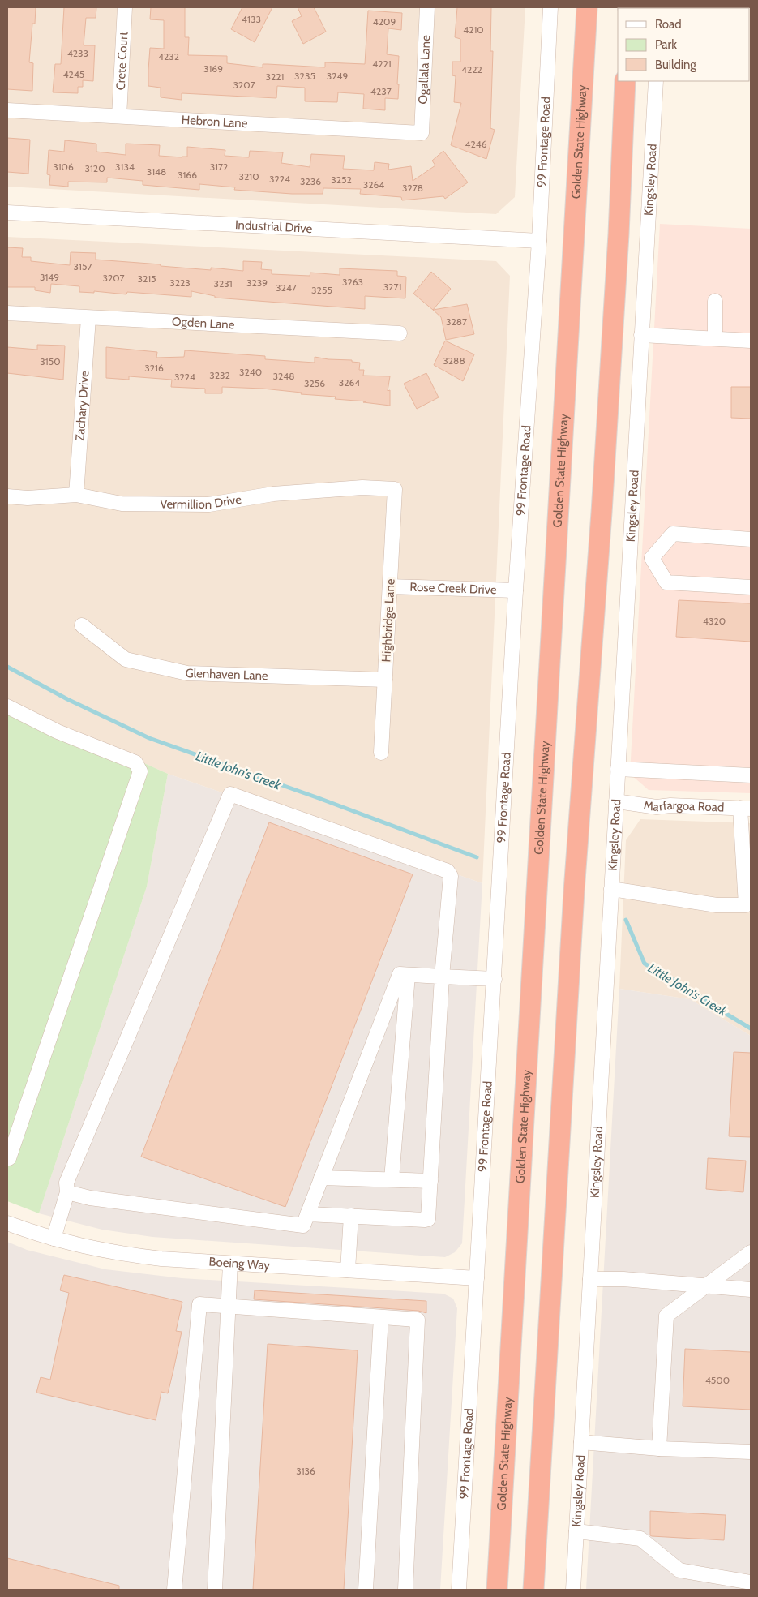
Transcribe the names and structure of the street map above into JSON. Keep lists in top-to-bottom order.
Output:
{
  "streets": {
    "highway": ["Golden State Highway"],
    "street": [
      "Crete Court",
      "Ogallala Lane",
      "Hebron Lane",
      "99 Frontage Road",
      "Kingsley Road",
      "Industrial Drive",
      "Ogden Lane",
      "Zachary Drive",
      "Vermillion Drive",
      "Rose Creek Drive",
      "Highbridge Lane",
      "Glenhaven Lane",
      "Marfargoa Road",
      "Boeing Way"
    ]
  },
  "crossings": [
    ["Crete Court", "Hebron Lane"],
    ["Ogallala Lane", "Hebron Lane"],
    ["99 Frontage Road", "Industrial Drive"],
    ["99 Frontage Road", "Rose Creek Drive"],
    ["99 Frontage Road", "Boeing Way"],
    ["Kingsley Road", "Marfargoa Road"],
    ["Ogden Lane", "Zachary Drive"],
    ["Zachary Drive", "Vermillion Drive"],
    ["Vermillion Drive", "Highbridge Lane"],
    ["Rose Creek Drive", "Highbridge Lane"],
    ["Highbridge Lane", "Glenhaven Lane"]
  ],
  "water": ["Little John's Creek"],
  "house_numbers": [
    "4133",
    "4209",
    "4210",
    "4233",
    "4232",
    "4221",
    "3169",
    "4222",
    "4245",
    "3235",
    "3249",
    "3221",
    "3207",
    "4237",
    "4246",
    "3106",
    "3134",
    "3172",
    "3120",
    "3148",
    "3166",
    "3210",
    "3224",
    "3252",
    "3236",
    "3264",
    "3278",
    "3157",
    "3149",
    "3207",
    "3215",
    "3263",
    "3223",
    "3239",
    "3231",
    "3271",
    "3247",
    "3255",
    "3287",
    "3288",
    "3150",
    "3216",
    "3240",
    "3232",
    "3248",
    "3224",
    "3264",
    "3256",
    "4320",
    "4500",
    "3136"
  ],
  "legend": ["Road", "Park", "Building"]
}
